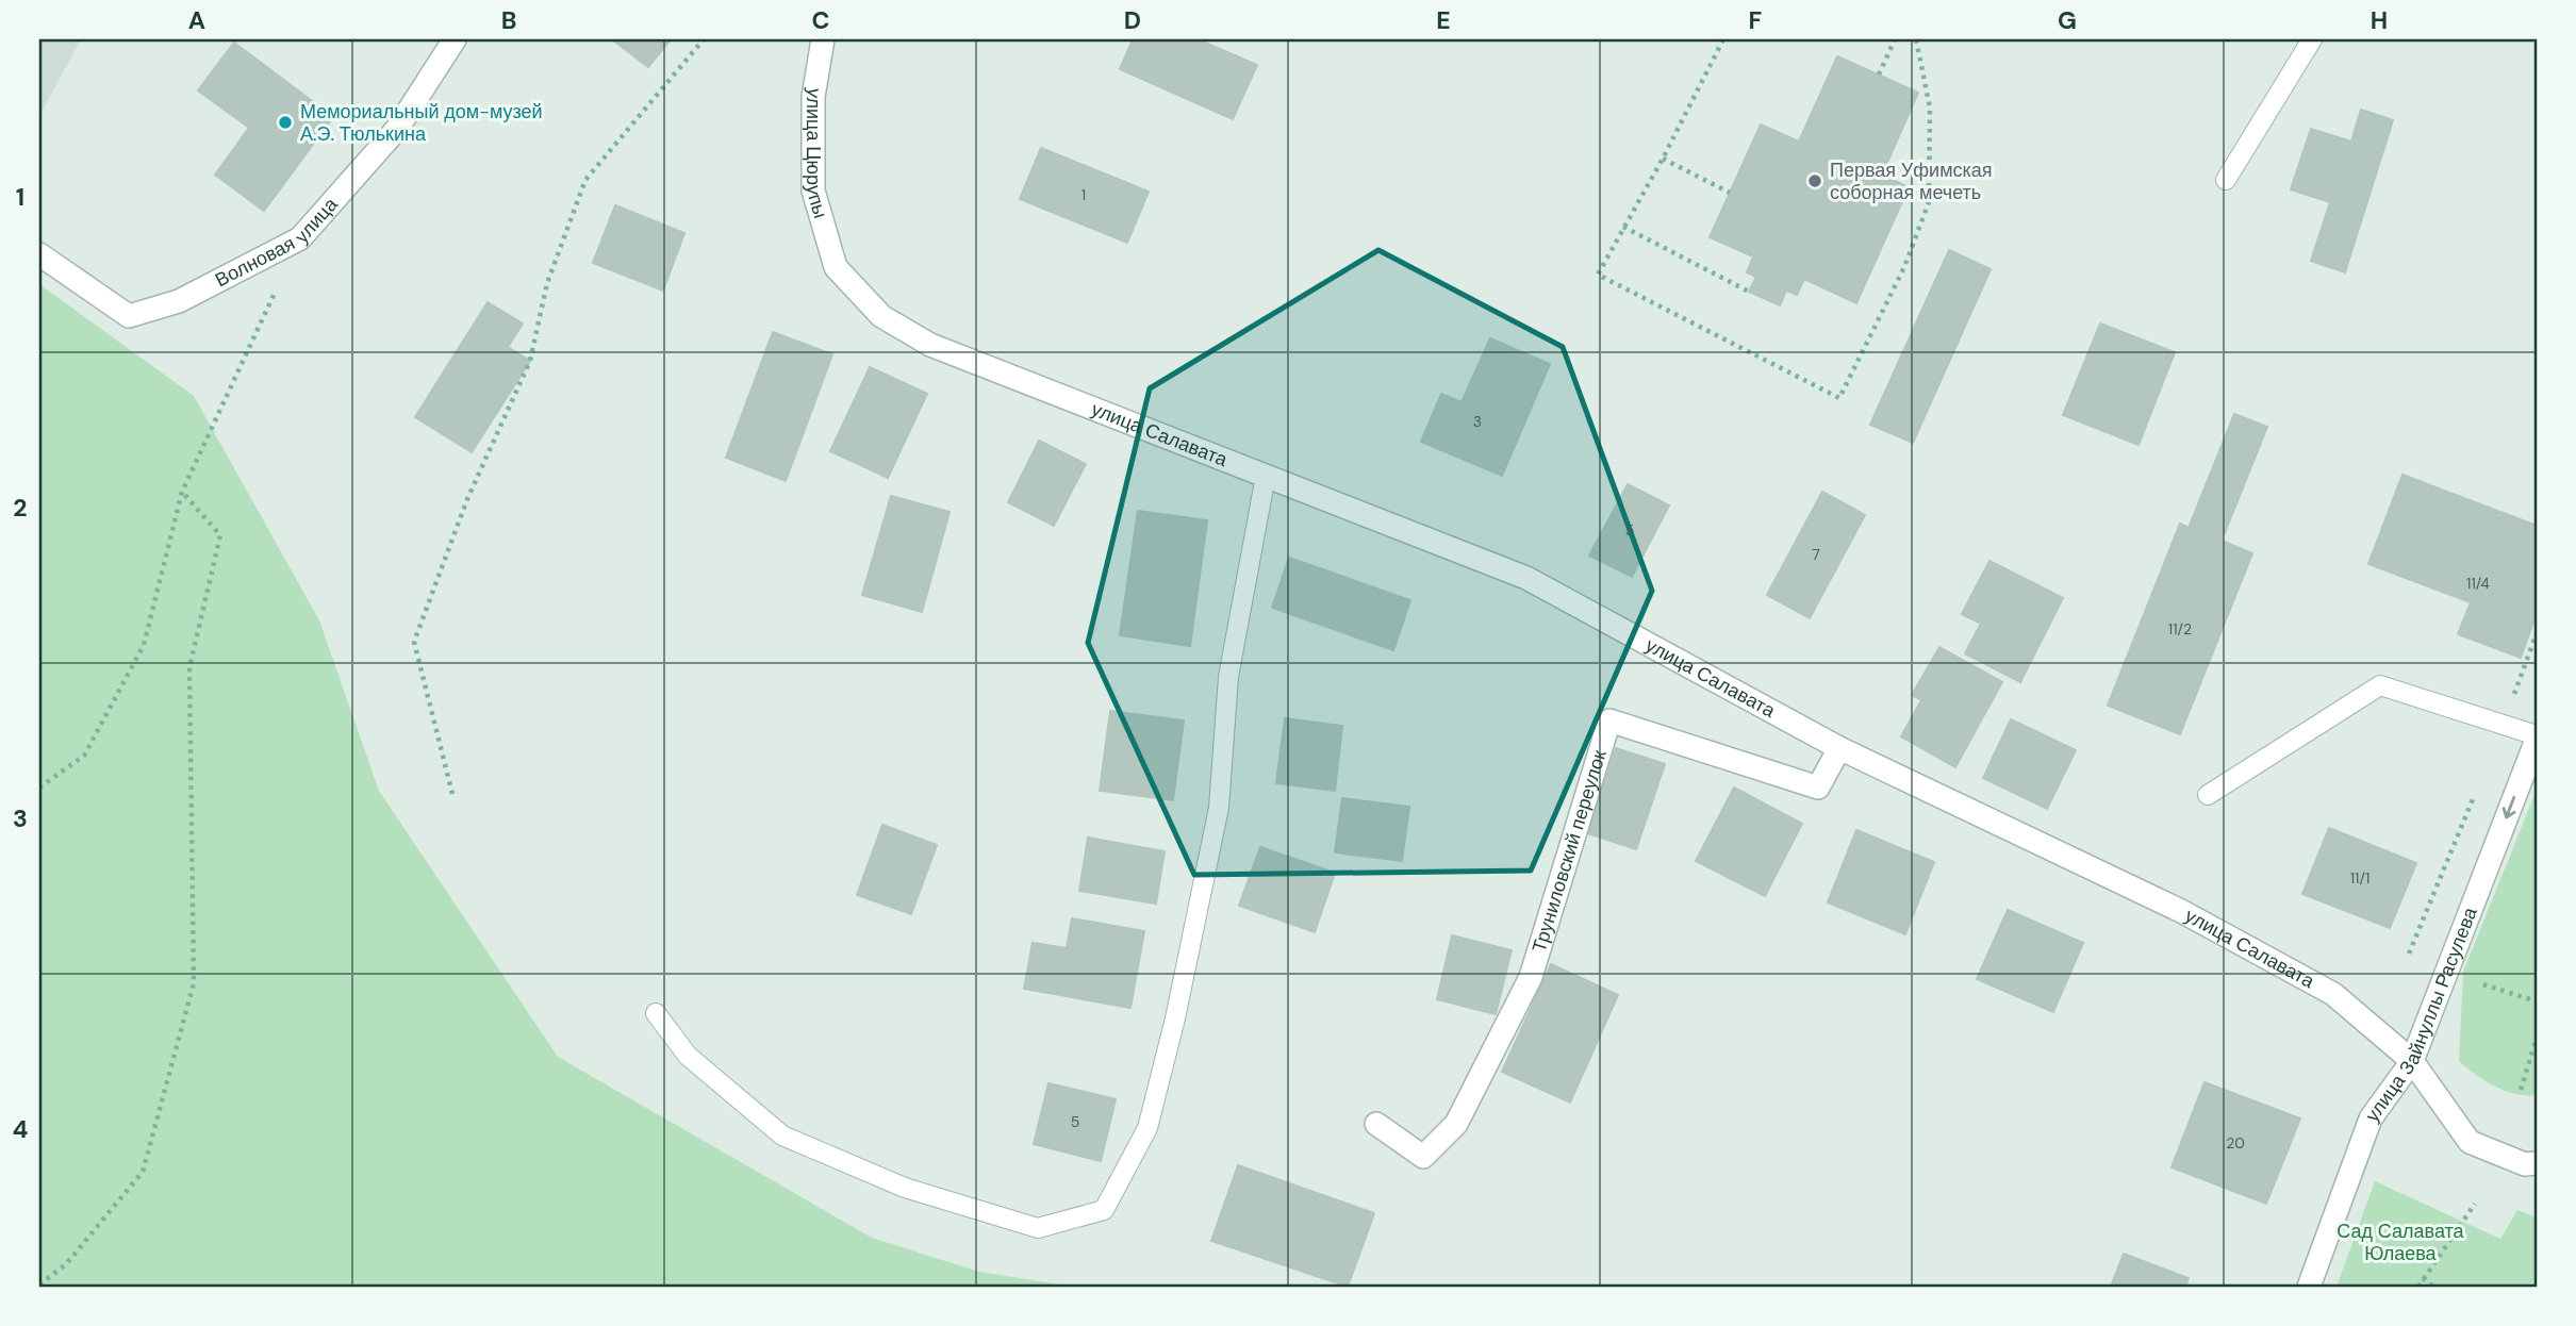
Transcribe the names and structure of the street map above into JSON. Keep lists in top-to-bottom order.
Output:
{
  "streets": {
    "street": [
      "улица Цюрупы",
      "Волновая улица",
      "улица Салавата",
      "Труниловский переулок",
      "улица Зайнуллы Расулева"
    ]
  },
  "crossings": [
    ["улица Цюрупы", "улица Салавата"],
    ["улица Салавата", "Труниловский переулок"],
    ["улица Салавата", "улица Зайнуллы Расулева"]
  ],
  "one_way": ["улица Зайнуллы Расулева"],
  "parks": ["Сад Салавата Юлаева"],
  "places": ["Мемориальный дом-музей А.Э. Тюлькина", "Первая Уфимская соборная мечеть"],
  "house_numbers": [
    "1",
    "3",
    "5",
    "7",
    "11/4",
    "11/2",
    "11/1",
    "5",
    "20"
  ],
  "grid": {
    "columns": [
      "A",
      "B",
      "C",
      "D",
      "E",
      "F",
      "G",
      "H"
    ],
    "rows": [
      "1",
      "2",
      "3",
      "4"
    ]
  }
}
